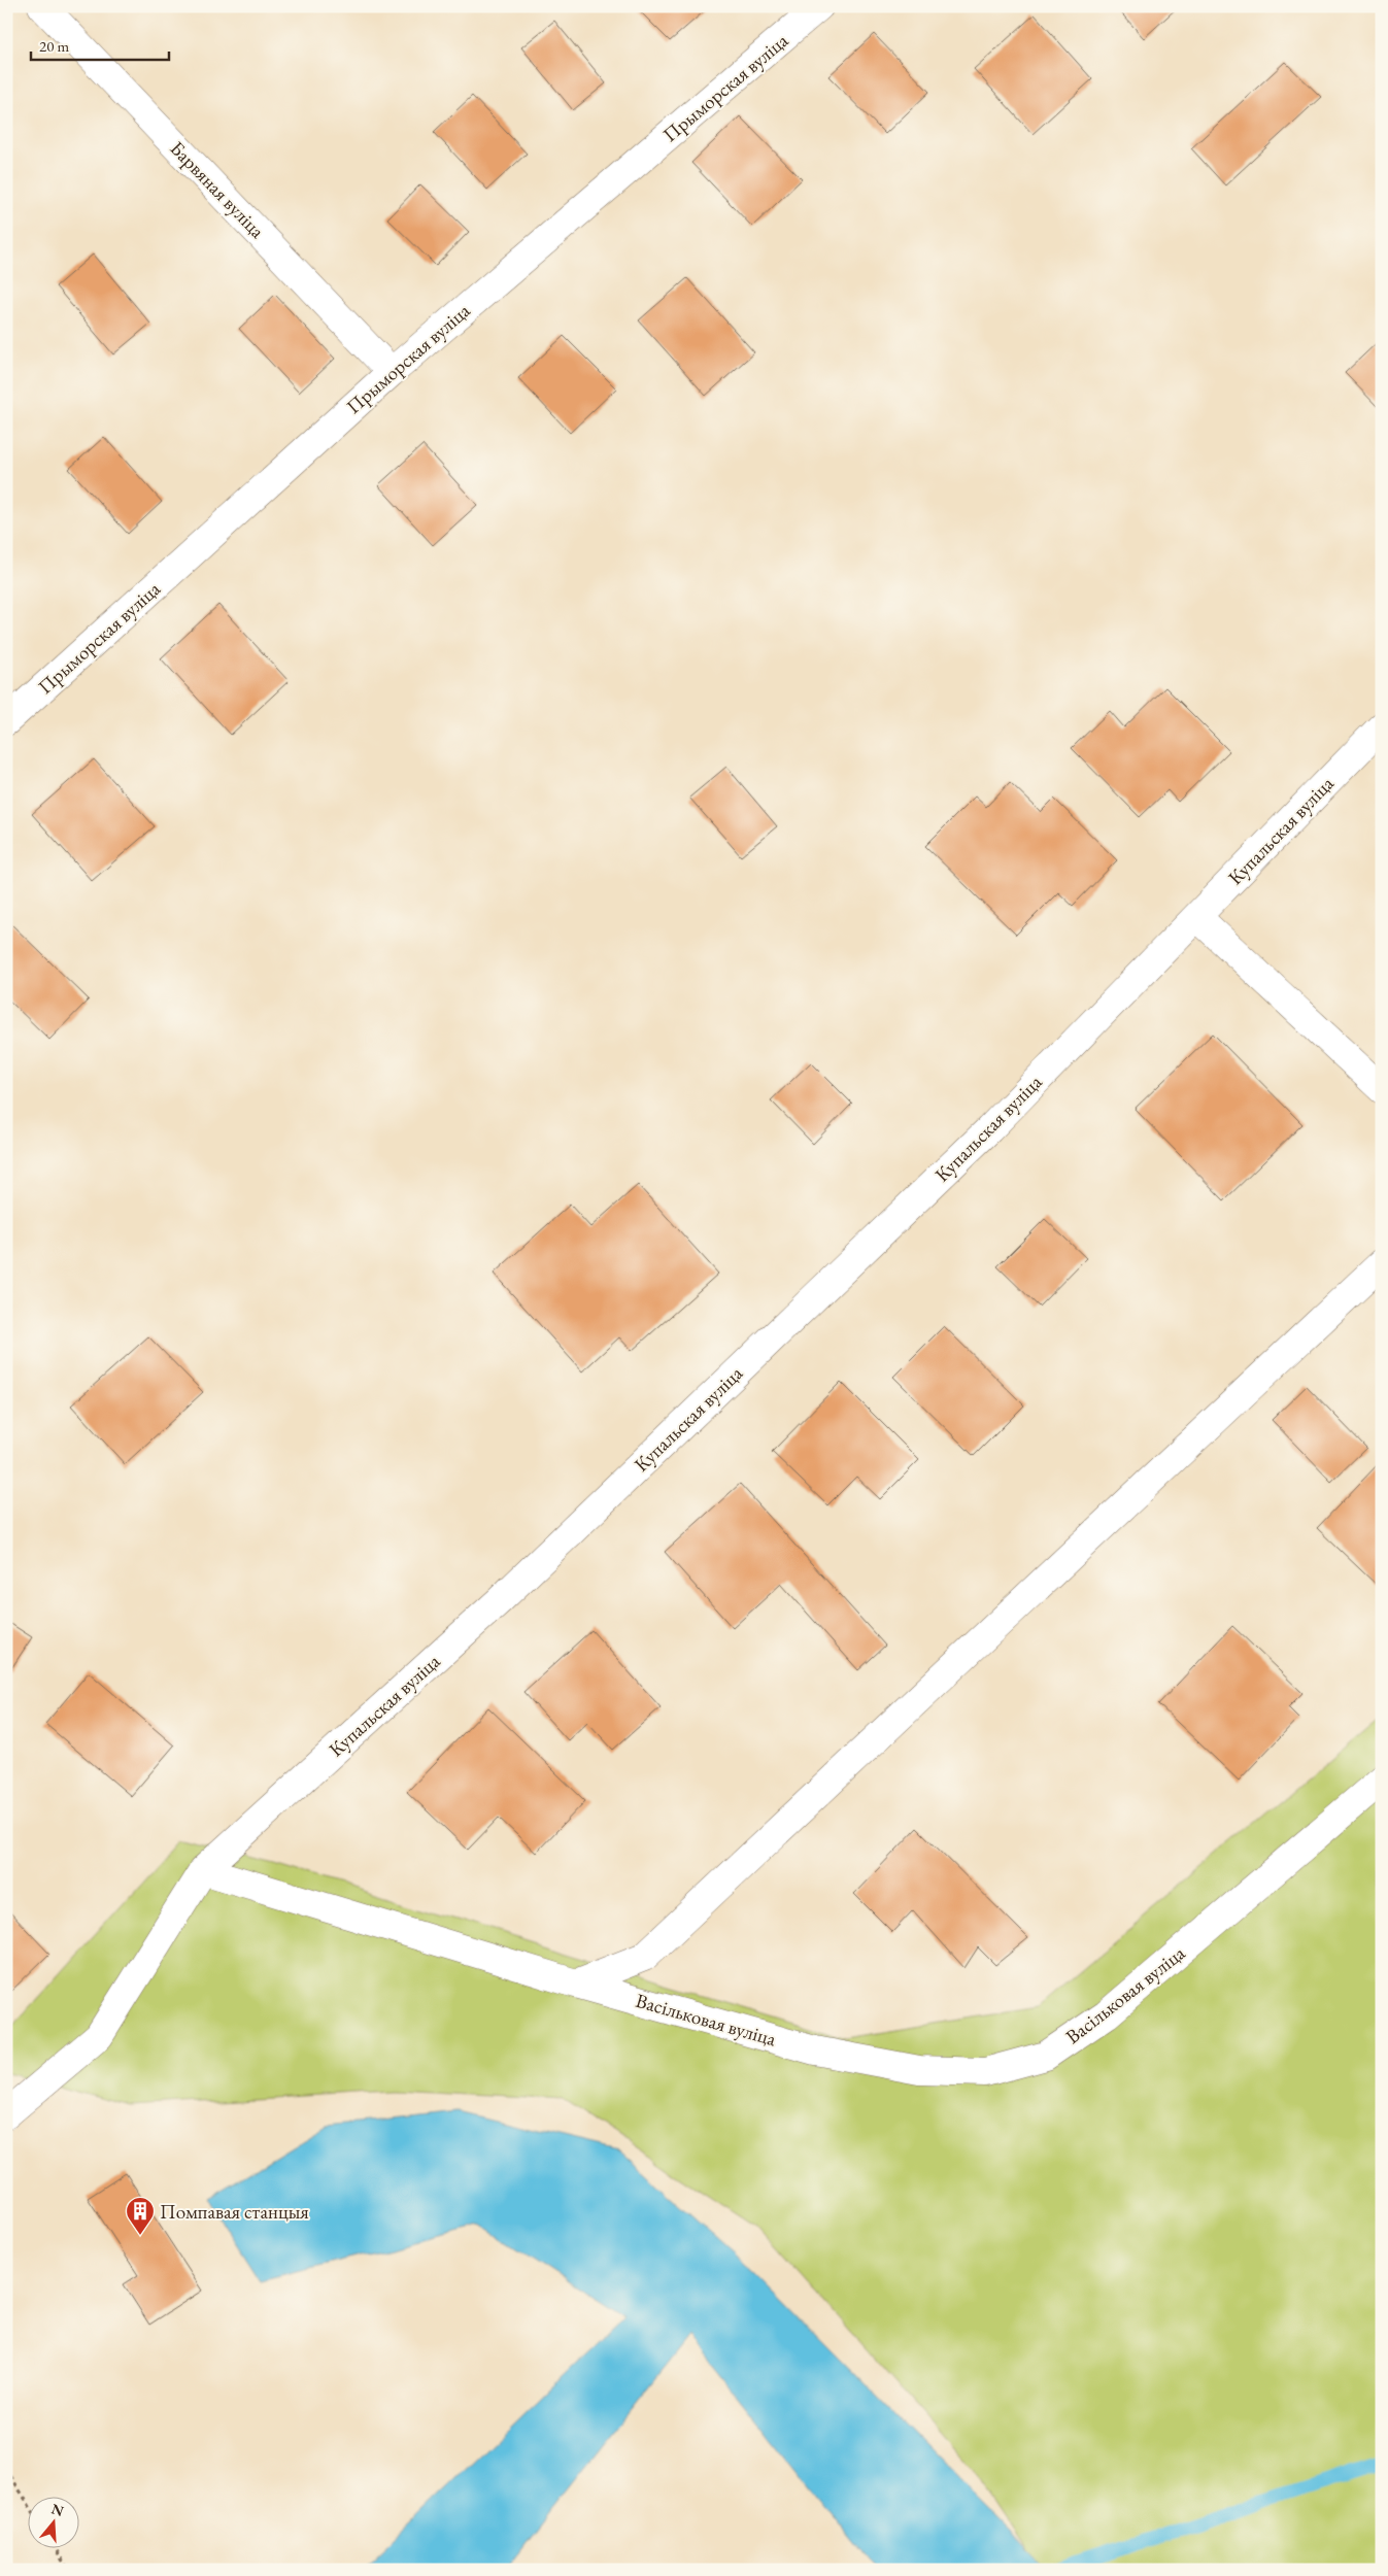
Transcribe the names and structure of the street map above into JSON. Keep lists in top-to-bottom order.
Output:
{
  "streets": {
    "street": [
      "Прыморская вуліца",
      "Барвяная вуліца",
      "Купальская вуліца",
      "Васільковая вуліца"
    ]
  },
  "crossings": [
    ["Прыморская вуліца", "Барвяная вуліца"],
    ["Купальская вуліца", "Васільковая вуліца"]
  ],
  "places": {
    "building": ["Помпавая станцыя"]
  },
  "scale_bar": "20 m",
  "north": "top"
}
